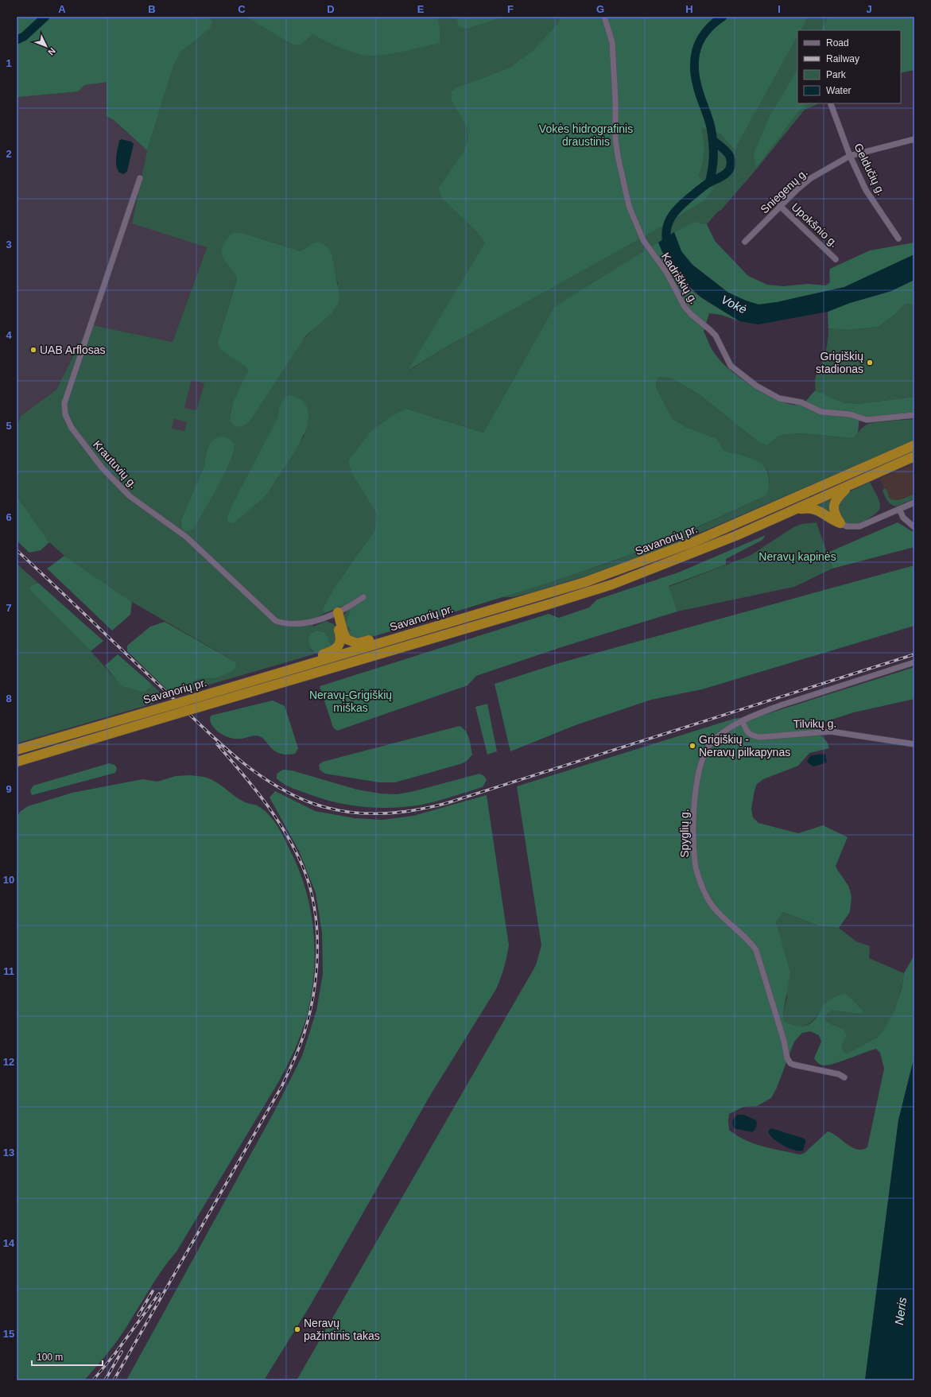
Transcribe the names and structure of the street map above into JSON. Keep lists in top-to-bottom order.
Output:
{
  "streets": {
    "highway": ["Savanorių pr."],
    "street": [
      "Geldučių g.",
      "Sniegenų g.",
      "Upokšnio g.",
      "Kadriškių g.",
      "Krautuvių g.",
      "Tilvikų g.",
      "Spyglių g."
    ]
  },
  "crossings": [
    ["Geldučių g.", "Sniegenų g."],
    ["Sniegenų g.", "Upokšnio g."],
    ["Tilvikų g.", "Spyglių g."]
  ],
  "water": ["Vokė", "Neris"],
  "parks": ["Vokės hidrografinis draustinis", "Neravų kapinės", "Neravų-Grigiškių miškas"],
  "places": [
    "UAB Arflosas",
    "Grigiškių stadionas",
    "Grigiškių - Neravų pilkapynas",
    "Neravų pažintinis takas"
  ],
  "legend": [
    "Road",
    "Railway",
    "Park",
    "Water"
  ],
  "scale_bar": "100 m",
  "north": "bottom right",
  "grid": {
    "columns": [
      "A",
      "B",
      "C",
      "D",
      "E",
      "F",
      "G",
      "H",
      "I",
      "J"
    ],
    "rows": [
      "1",
      "2",
      "3",
      "4",
      "5",
      "6",
      "7",
      "8",
      "9",
      "10",
      "11",
      "12",
      "13",
      "14",
      "15"
    ]
  }
}
